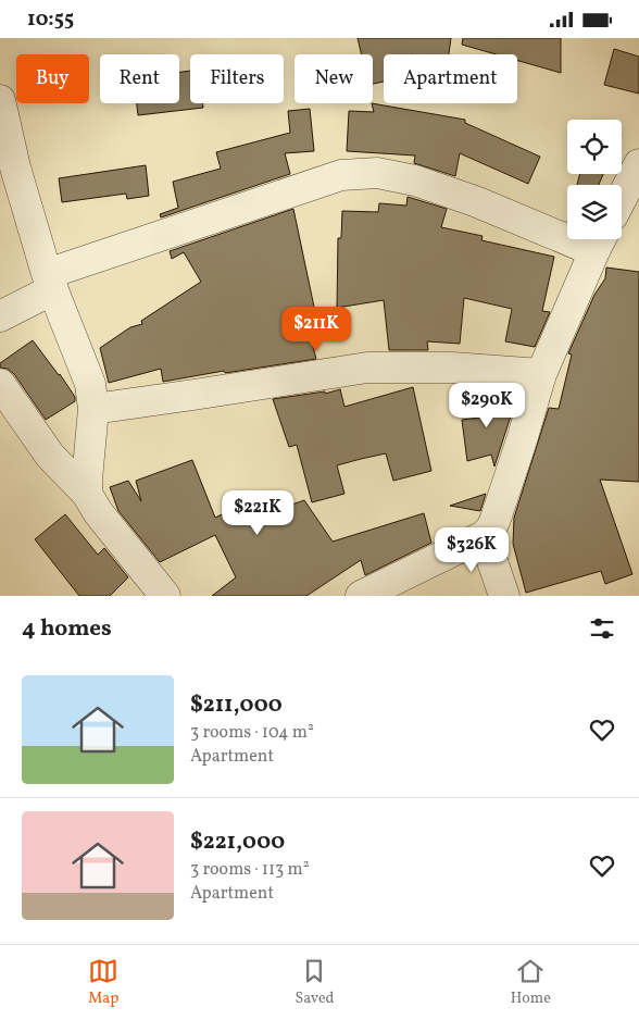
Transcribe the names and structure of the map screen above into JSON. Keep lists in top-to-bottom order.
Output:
{
  "page": {
    "status": "10:55",
    "chip": [
      "Buy",
      "Rent",
      "Filters",
      "New",
      "Apartment"
    ],
    "price": [
      "$211K",
      "$290K",
      "$221K",
      "$326K"
    ],
    "heading": "4 homes",
    "list": [
      {
        "name": "$211,000",
        "note": "3 rooms · 104 m² · Apartment"
      },
      {
        "name": "$221,000",
        "note": "3 rooms · 113 m² · Apartment"
      }
    ],
    "tabs": ["Map", "Saved", "Home"]
  }
}
